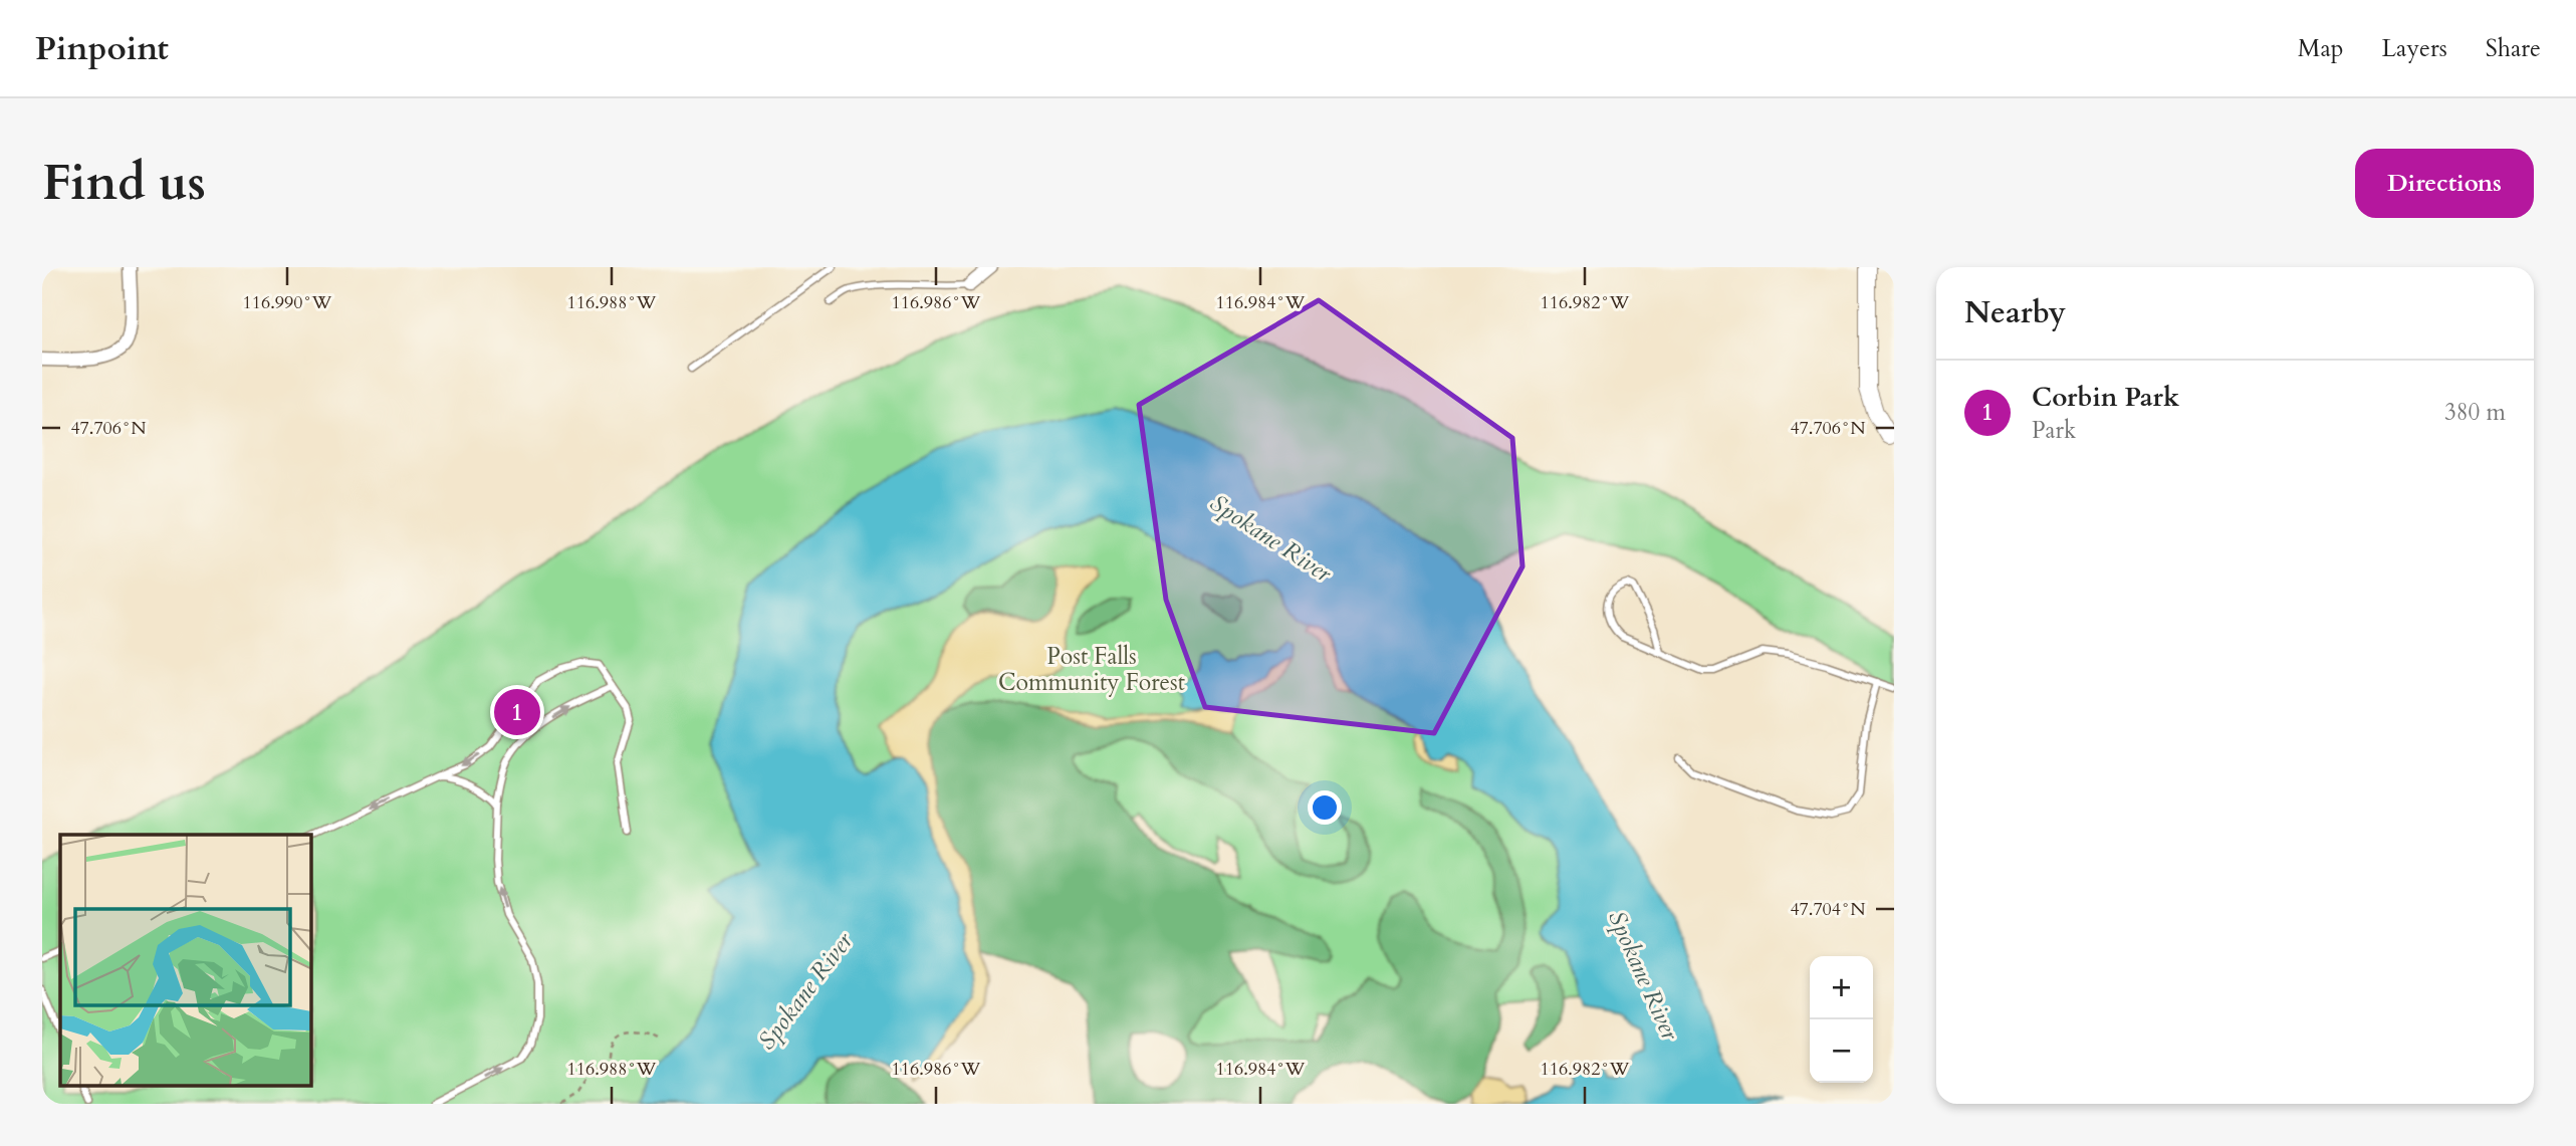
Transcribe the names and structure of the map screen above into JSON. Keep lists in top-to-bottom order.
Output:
{
  "water": ["Spokane River"],
  "parks": ["Post Falls Community Forest"],
  "page": {
    "header": "Pinpoint",
    "nav": ["Map", "Layers", "Share"],
    "buttons": "Directions",
    "title": "Find us",
    "heading": "Nearby",
    "list": [
      {
        "mark": "1",
        "name": "Corbin Park",
        "note": "Park",
        "value": "380 m"
      }
    ],
    "pins": "1",
    "map_buttons": ["+", "−"]
  },
  "coordinates": [
    "116.990°W",
    "116.988°W",
    "116.986°W",
    "116.984°W",
    "116.982°W",
    "47.706°N",
    "47.704°N"
  ]
}
